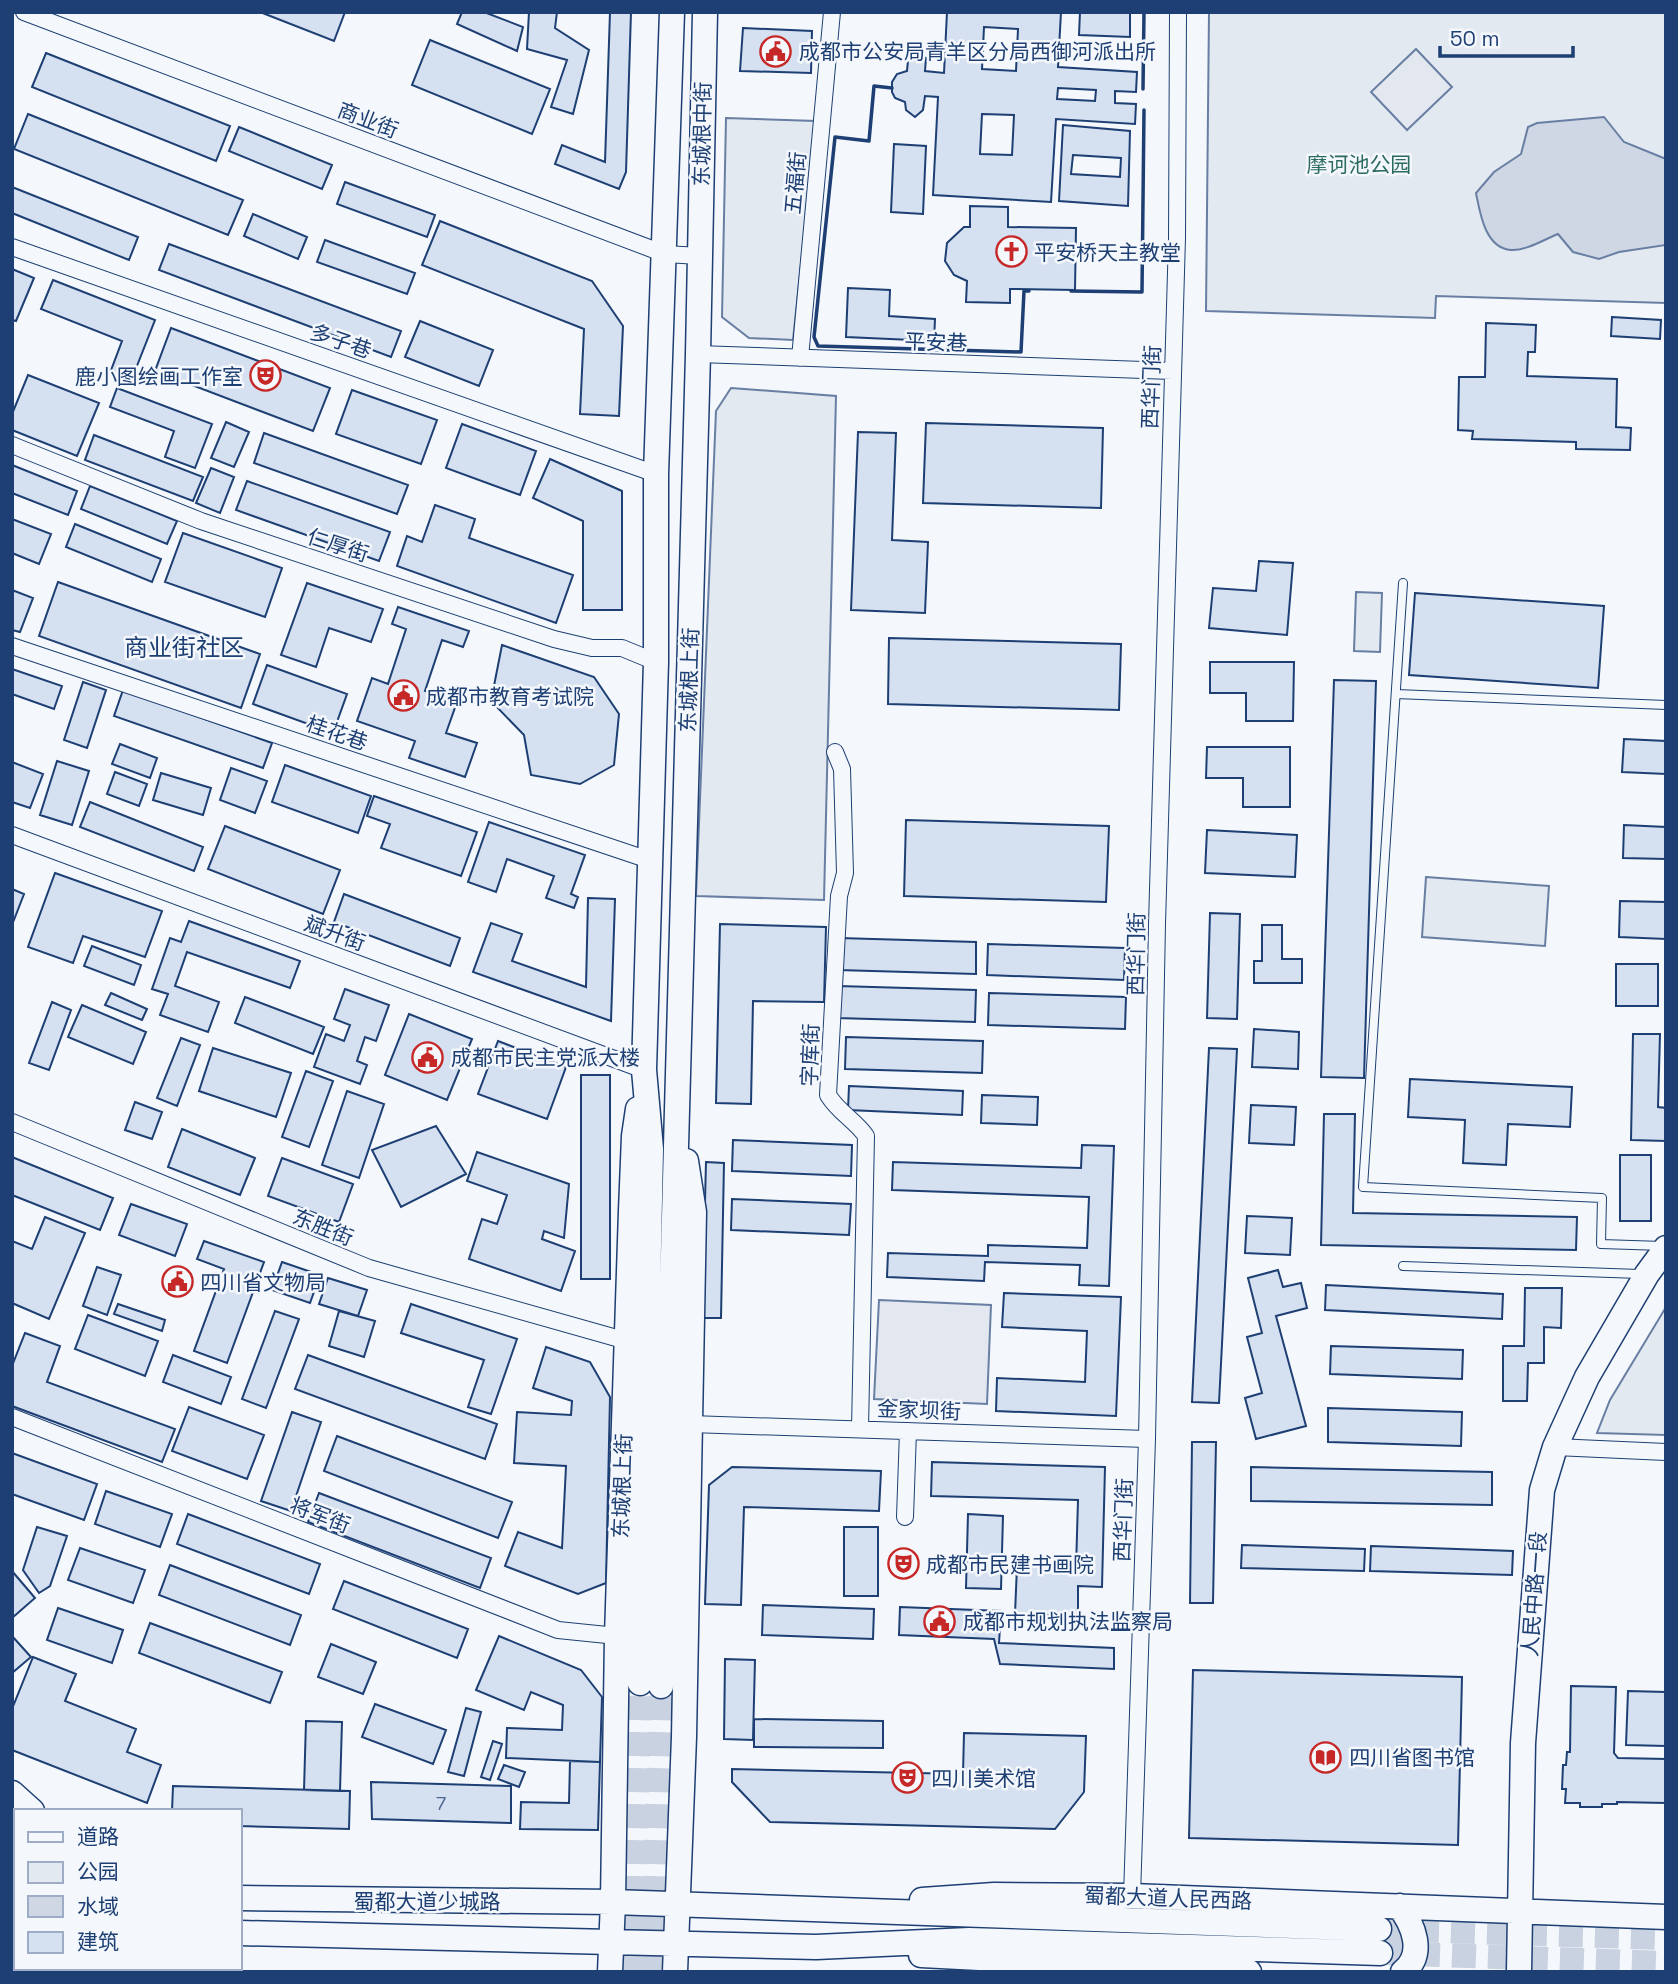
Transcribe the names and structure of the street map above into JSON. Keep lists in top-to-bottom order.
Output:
{
  "streets": {
    "main road": [
      "东城根中街",
      "东城根上街",
      "人民中路一段",
      "蜀都大道人民西路",
      "蜀都大道少城路"
    ],
    "street": [
      "商业街",
      "五福街",
      "多子巷",
      "平安巷",
      "西华门街",
      "仁厚街",
      "桂花巷",
      "斌升街",
      "字库街",
      "东胜街",
      "金家坝街",
      "将军街"
    ]
  },
  "crossings": [
    ["商业街", "东城根中街"],
    ["商业街", "东城根上街"],
    ["东城根中街", "东城根上街"],
    ["五福街", "平安巷"],
    ["多子巷", "东城根上街"],
    ["平安巷", "西华门街"],
    ["平安巷", "东城根上街"],
    ["西华门街", "金家坝街"],
    ["西华门街", "蜀都大道人民西路"],
    ["仁厚街", "东城根上街"],
    ["东城根上街", "桂花巷"],
    ["东城根上街", "斌升街"],
    ["东城根上街", "东胜街"],
    ["东城根上街", "金家坝街"],
    ["东城根上街", "将军街"],
    ["东城根上街", "蜀都大道人民西路"],
    ["东城根上街", "蜀都大道少城路"],
    ["字库街", "金家坝街"],
    ["人民中路一段", "蜀都大道人民西路"],
    ["蜀都大道人民西路", "蜀都大道少城路"]
  ],
  "districts": ["商业街社区"],
  "parks": ["摩诃池公园"],
  "places": {
    "public building": [
      "成都市公安局青羊区分局西御河派出所",
      "成都市教育考试院",
      "成都市民主党派大楼",
      "四川省文物局",
      "成都市规划执法监察局"
    ],
    "church": ["平安桥天主教堂"],
    "theatre": ["鹿小图绘画工作室", "成都市民建书画院", "四川美术馆"],
    "library": ["四川省图书馆"]
  },
  "house_numbers": ["7"],
  "legend": [
    "道路",
    "公园",
    "水域",
    "建筑"
  ],
  "scale_bar": "50 m"
}
